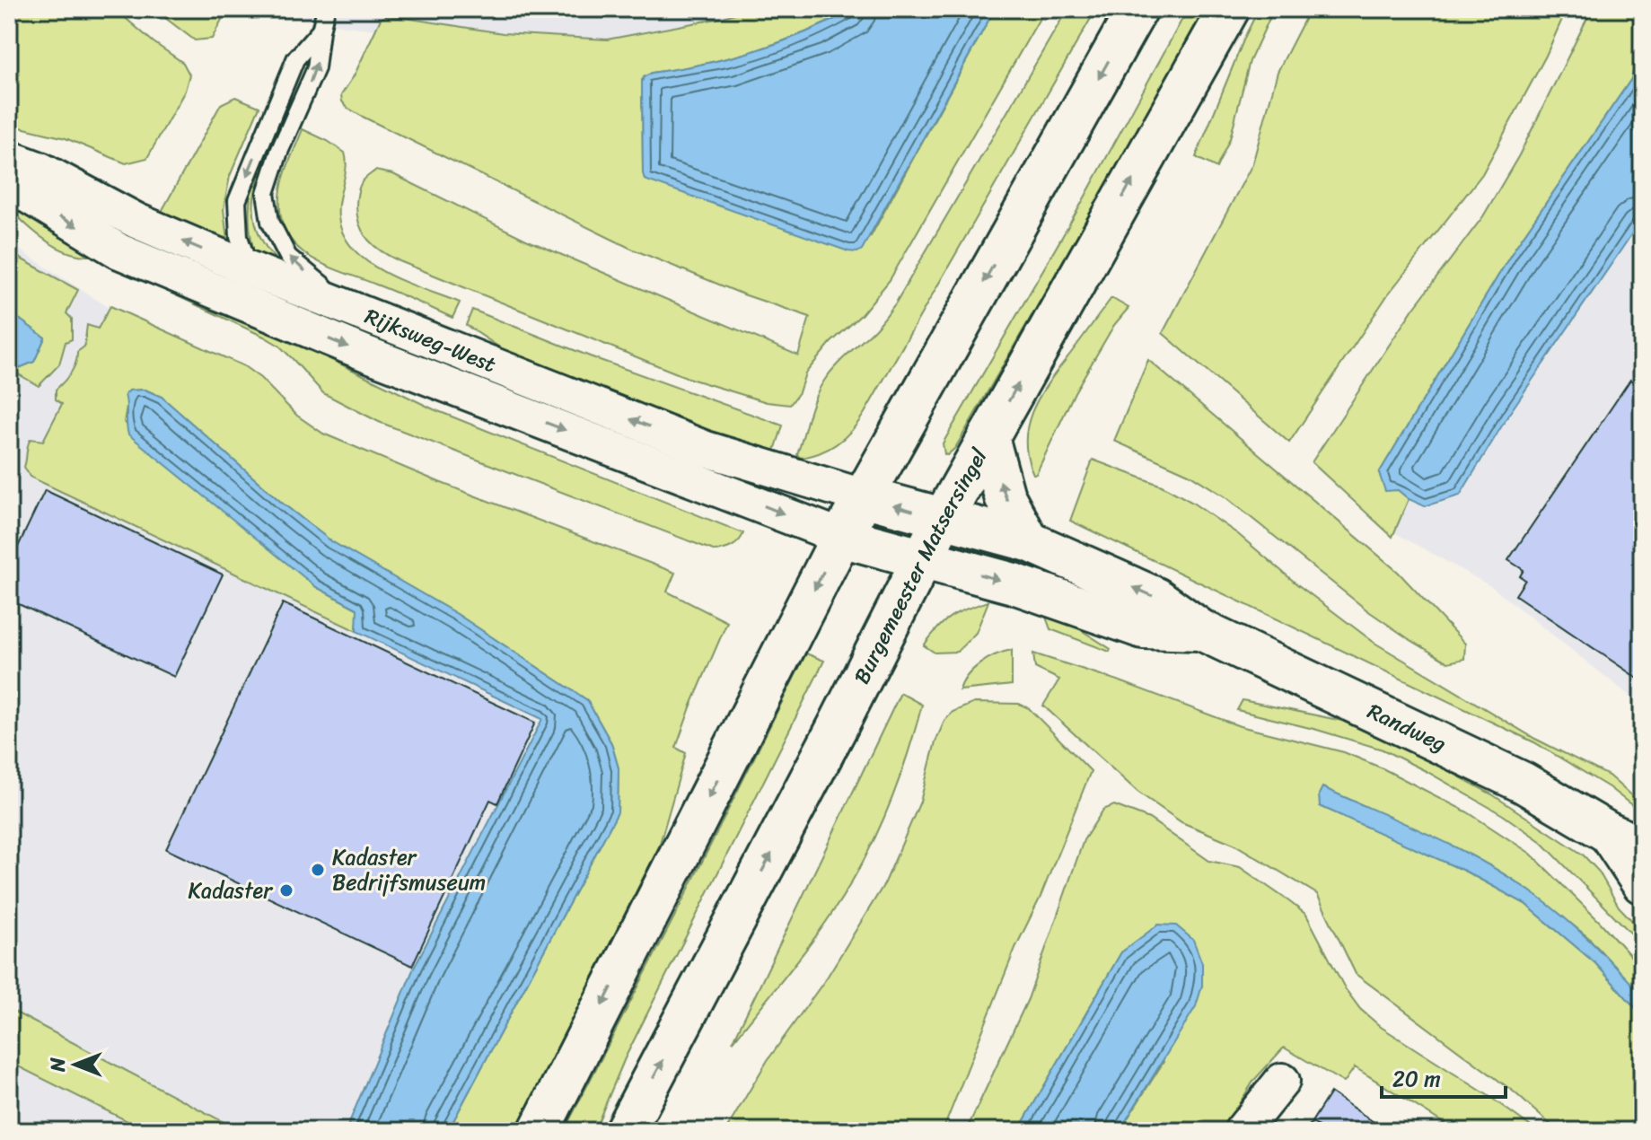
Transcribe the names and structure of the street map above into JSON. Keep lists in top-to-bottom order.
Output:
{
  "streets": {
    "main road": ["Burgemeester Matsersingel", "Randweg"],
    "street": ["Rijksweg-West"]
  },
  "crossings": [
    ["Rijksweg-West", "Randweg"],
    ["Burgemeester Matsersingel", "Randweg"]
  ],
  "places": ["Kadaster Bedrijfsmuseum", "Kadaster"],
  "scale_bar": "20 m",
  "north": "left"
}
